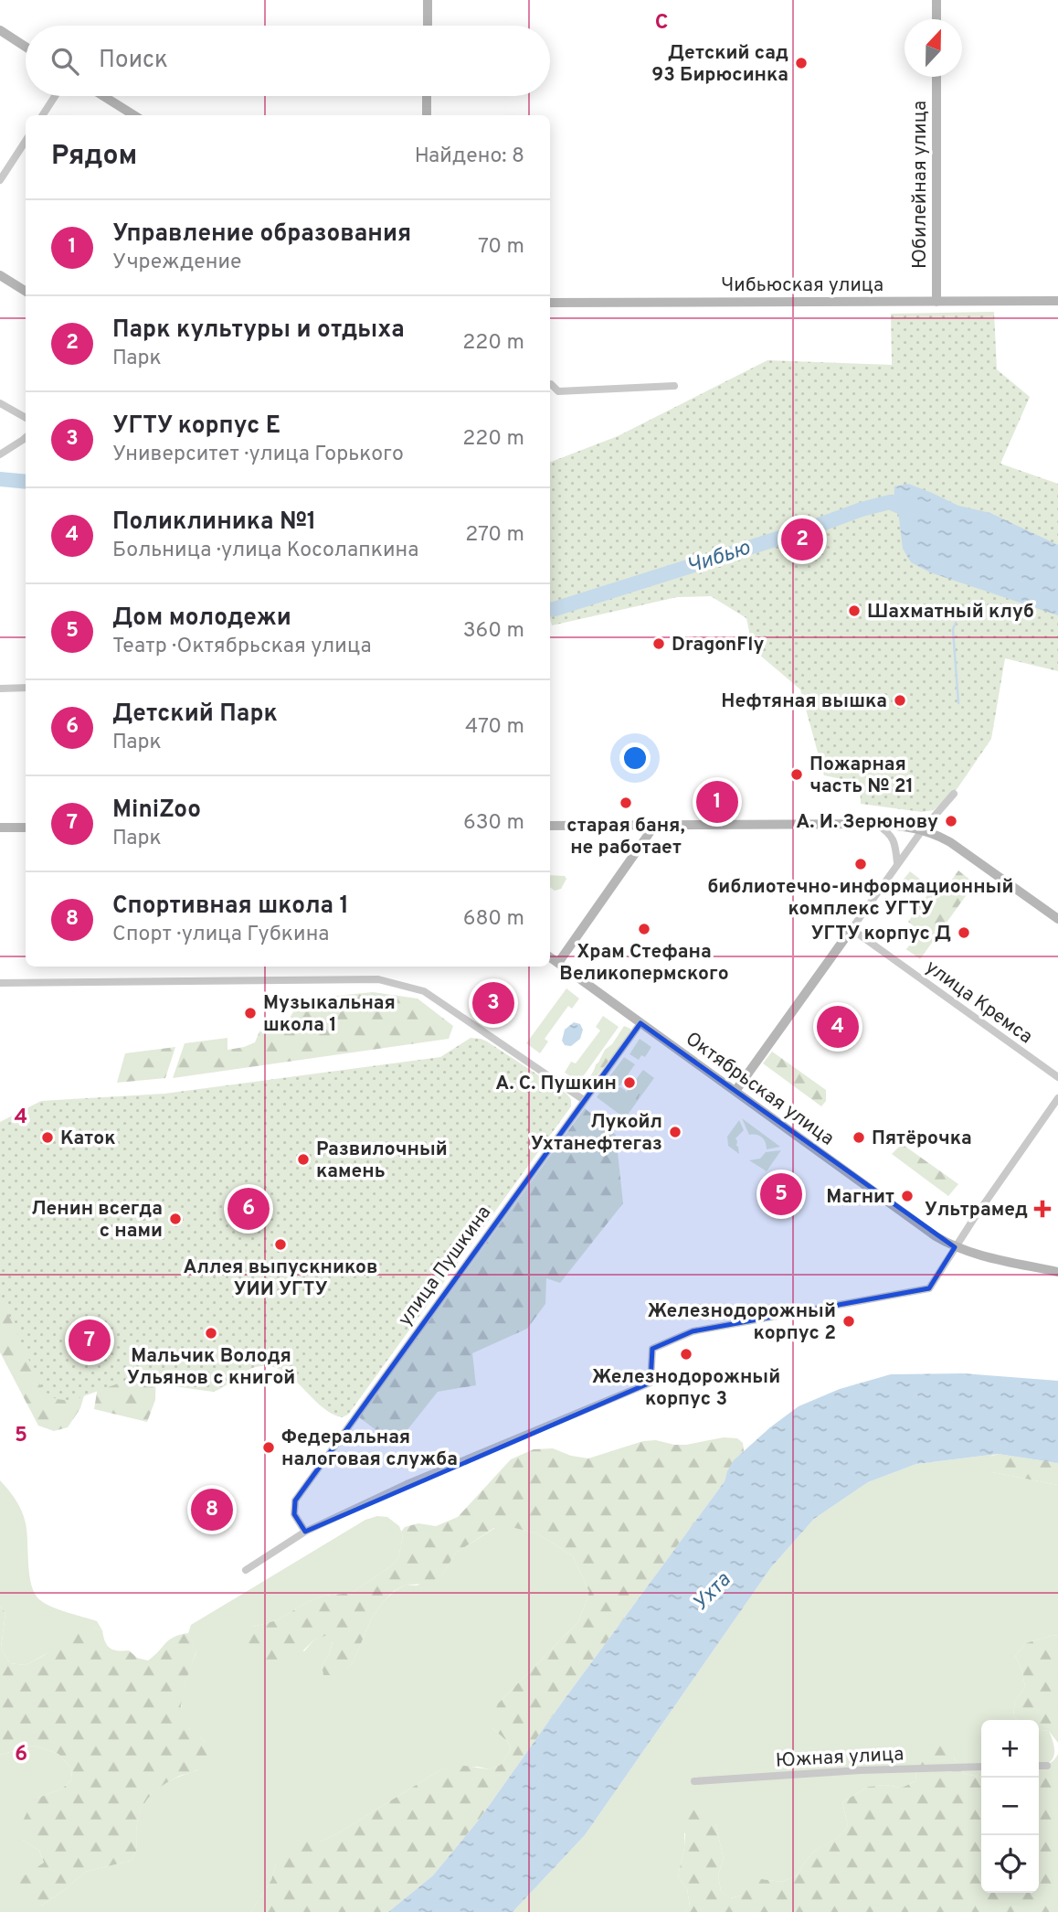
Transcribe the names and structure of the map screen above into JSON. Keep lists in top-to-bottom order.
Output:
{
  "streets": {
    "street": [
      "Юбилейная улица",
      "Чибьюская улица",
      "улица Кремса",
      "Октябрьская улица",
      "улица Пушкина",
      "Южная улица"
    ]
  },
  "crossings": [
    ["Юбилейная улица", "Чибьюская улица"],
    ["Октябрьская улица", "улица Пушкина"]
  ],
  "water": ["Чибью", "Ухта"],
  "places": {
    "other": [
      "Детский сад 93 Бирюсинка",
      "Шахматный клуб",
      "DragonFly",
      "Нефтяная вышка",
      "Пожарная часть № 21",
      "старая баня, не работает",
      "А. И. Зерюнову",
      "библиотечно-информационный комплекс УГТУ",
      "Храм Стефана Великопермского",
      "УГТУ корпус Д",
      "Музыкальная школа 1",
      "А. С. Пушкин",
      "Лукойл Ухтанефтегаз",
      "Каток",
      "Пятёрочка",
      "Развилочный камень",
      "Магнит",
      "Ленин всегда с нами",
      "Аллея выпускников УИИ УГТУ",
      "Железнодорожный корпус 2",
      "Мальчик Володя Ульянов с книгой",
      "Железнодорожный корпус 3",
      "Федеральная налоговая служба"
    ],
    "health": ["Ультрамед"]
  },
  "north": "top",
  "page": {
    "search": "Поиск",
    "heading": ["Рядом", "Найдено: 8"],
    "list": [
      {
        "mark": "1",
        "name": "Управление образования",
        "note": "Учреждение",
        "value": "70 m"
      },
      {
        "mark": "2",
        "name": "Парк культуры и отдыха",
        "note": "Парк",
        "value": "220 m"
      },
      {
        "mark": "3",
        "name": "УГТУ корпус Е",
        "note": "Университет · улица Горького",
        "value": "220 m"
      },
      {
        "mark": "4",
        "name": "Поликлиника №1",
        "note": "Больница · улица Косолапкина",
        "value": "270 m"
      },
      {
        "mark": "5",
        "name": "Дом молодежи",
        "note": "Театр · Октябрьская улица",
        "value": "360 m"
      },
      {
        "mark": "6",
        "name": "Детский Парк",
        "note": "Парк",
        "value": "470 m"
      },
      {
        "mark": "7",
        "name": "MiniZoo",
        "note": "Парк",
        "value": "630 m"
      },
      {
        "mark": "8",
        "name": "Спортивная школа 1",
        "note": "Спорт · улица Губкина",
        "value": "680 m"
      }
    ],
    "pins": [
      "2",
      "1",
      "3",
      "4",
      "5",
      "6",
      "7",
      "8"
    ],
    "map_buttons": ["+", "−"]
  },
  "grid": {
    "columns": ["C"],
    "rows": ["4", "5", "6"]
  }
}
